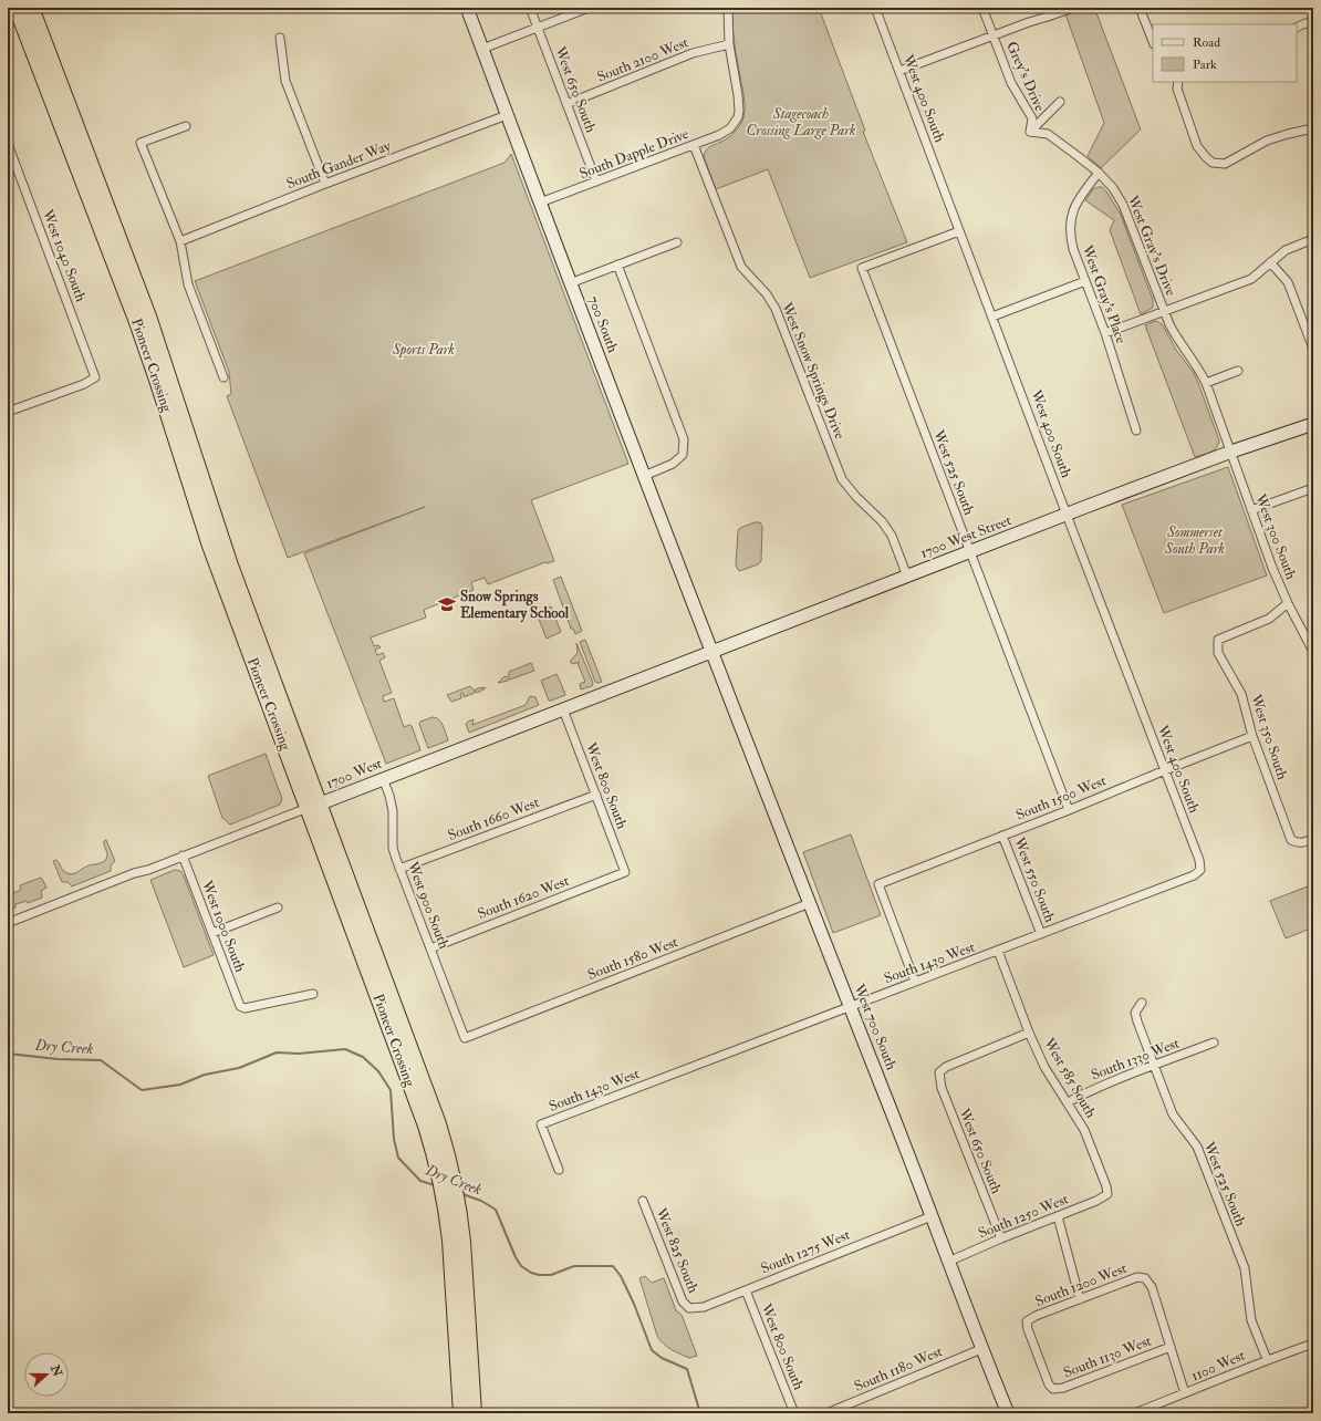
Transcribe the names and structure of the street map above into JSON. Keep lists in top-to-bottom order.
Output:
{
  "streets": {
    "highway": ["Pioneer Crossing"],
    "street": [
      "South 2100 West",
      "Grey's Drive",
      "West 650 South",
      "West 400 South",
      "South Dapple Drive",
      "South Gander Way",
      "West Gray's Drive",
      "West 1040 South",
      "West Gray's Place",
      "700 South",
      "West Snow Springs Drive",
      "West 525 South",
      "1700 West Street",
      "West 300 South",
      "West 350 South",
      "1700 West",
      "West 800 South",
      "South 1500 West",
      "South 1660 West",
      "West 550 South",
      "South 1620 West",
      "West 900 South",
      "West 1000 South",
      "South 1580 West",
      "South 1430 West",
      "West 700 South",
      "South 1330 West",
      "West 585 South",
      "South 1250 West",
      "West 825 South",
      "South 1275 West",
      "South 1200 West",
      "South 1130 West",
      "1100 West",
      "South 1180 West"
    ]
  },
  "crossings": [
    ["South 2100 West", "West 650 South"],
    ["South 2100 West", "South Dapple Drive"],
    ["Grey's Drive", "West Gray's Drive"],
    ["West 650 South", "South Dapple Drive"],
    ["West 650 South", "West 585 South"],
    ["West 650 South", "South 1250 West"],
    ["West 400 South", "West 525 South"],
    ["West 400 South", "1700 West Street"],
    ["West 400 South", "South 1500 West"],
    ["West 400 South", "South 1430 West"],
    ["South Dapple Drive", "700 South"],
    ["South Dapple Drive", "West Snow Springs Drive"],
    ["South Gander Way", "700 South"],
    ["West Gray's Drive", "West Gray's Place"],
    ["West Gray's Drive", "West 300 South"],
    ["700 South", "1700 West Street"],
    ["700 South", "1700 West"],
    ["700 South", "West 700 South"],
    ["Pioneer Crossing", "1700 West"],
    ["West Snow Springs Drive", "1700 West Street"],
    ["West 525 South", "1700 West Street"],
    ["West 525 South", "South 1500 West"],
    ["West 525 South", "South 1330 West"],
    ["West 525 South", "1100 West"],
    ["1700 West Street", "West 300 South"],
    ["1700 West Street", "1700 West"],
    ["1700 West Street", "West 700 South"],
    ["West 300 South", "West 350 South"],
    ["West 350 South", "South 1500 West"],
    ["1700 West", "West 800 South"],
    ["1700 West", "West 900 South"],
    ["1700 West", "West 1000 South"],
    ["1700 West", "West 700 South"],
    ["West 800 South", "South 1660 West"],
    ["West 800 South", "South 1620 West"],
    ["West 800 South", "South 1275 West"],
    ["South 1500 West", "West 550 South"],
    ["South 1500 West", "South 1430 West"],
    ["South 1660 West", "West 900 South"],
    ["West 550 South", "South 1430 West"],
    ["South 1620 West", "West 900 South"],
    ["West 900 South", "South 1580 West"],
    ["South 1580 West", "West 700 South"],
    ["South 1430 West", "West 700 South"],
    ["South 1430 West", "West 585 South"],
    ["West 700 South", "South 1250 West"],
    ["West 700 South", "South 1275 West"],
    ["West 700 South", "South 1180 West"],
    ["South 1330 West", "West 585 South"],
    ["West 585 South", "South 1250 West"],
    ["West 825 South", "South 1275 West"],
    ["South 1200 West", "South 1130 West"]
  ],
  "water": ["Dry Creek"],
  "parks": ["Stagecoach Crossing Large Park", "Sports Park", "Sommerset South Park"],
  "places": {
    "school or university": ["Snow Springs Elementary School"]
  },
  "legend": ["Road", "Park"],
  "north": "right"
}
